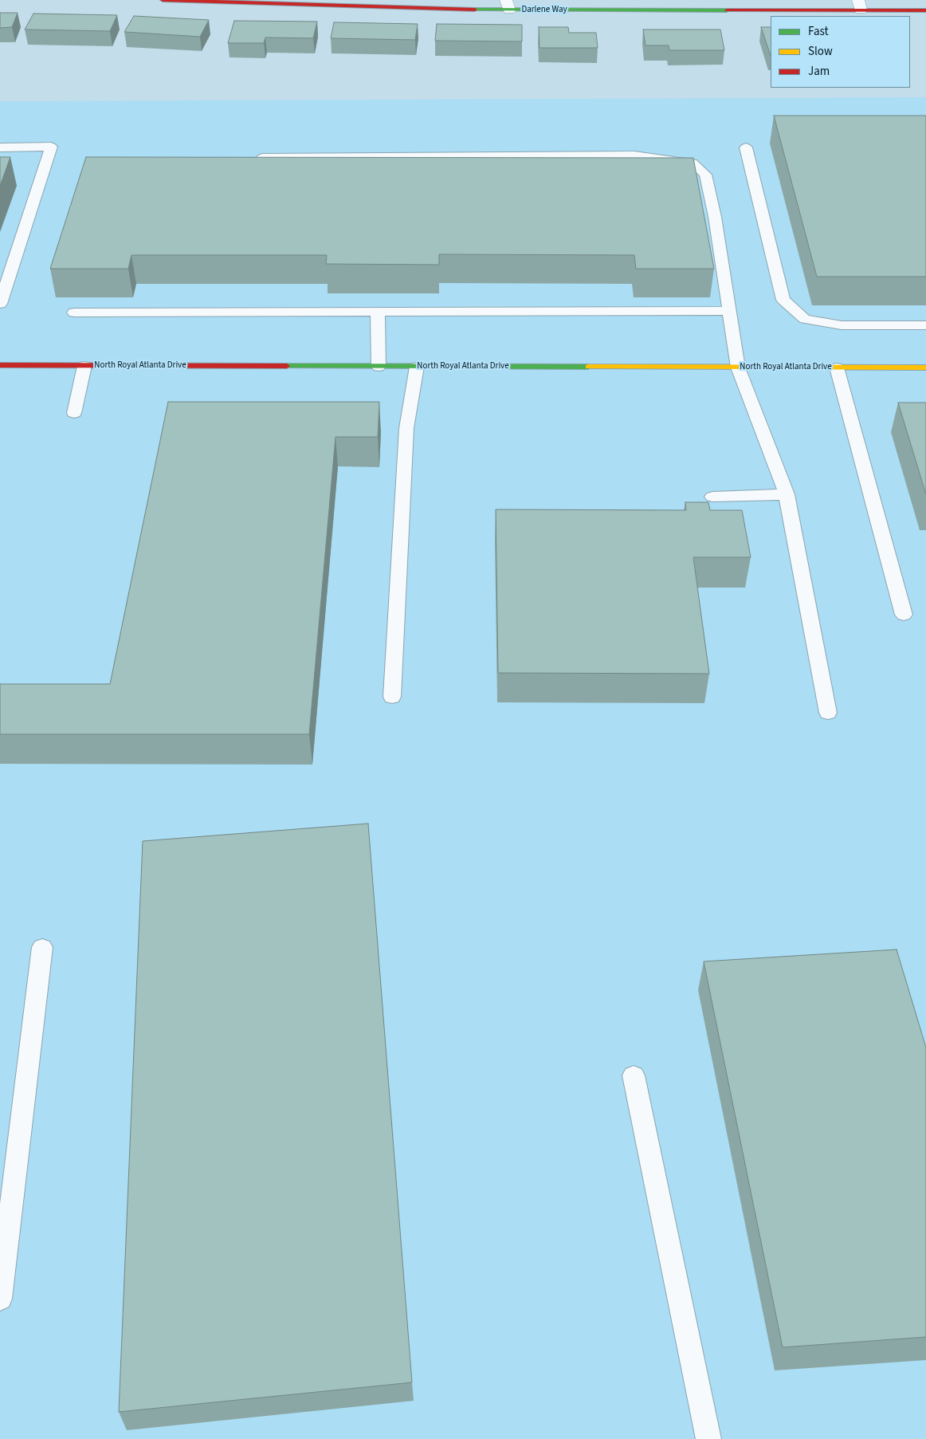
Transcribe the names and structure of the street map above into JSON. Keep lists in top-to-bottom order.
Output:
{
  "streets": {
    "street": ["Darlene Way", "North Royal Atlanta Drive"]
  },
  "legend": ["Fast", "Slow", "Jam"]
}
